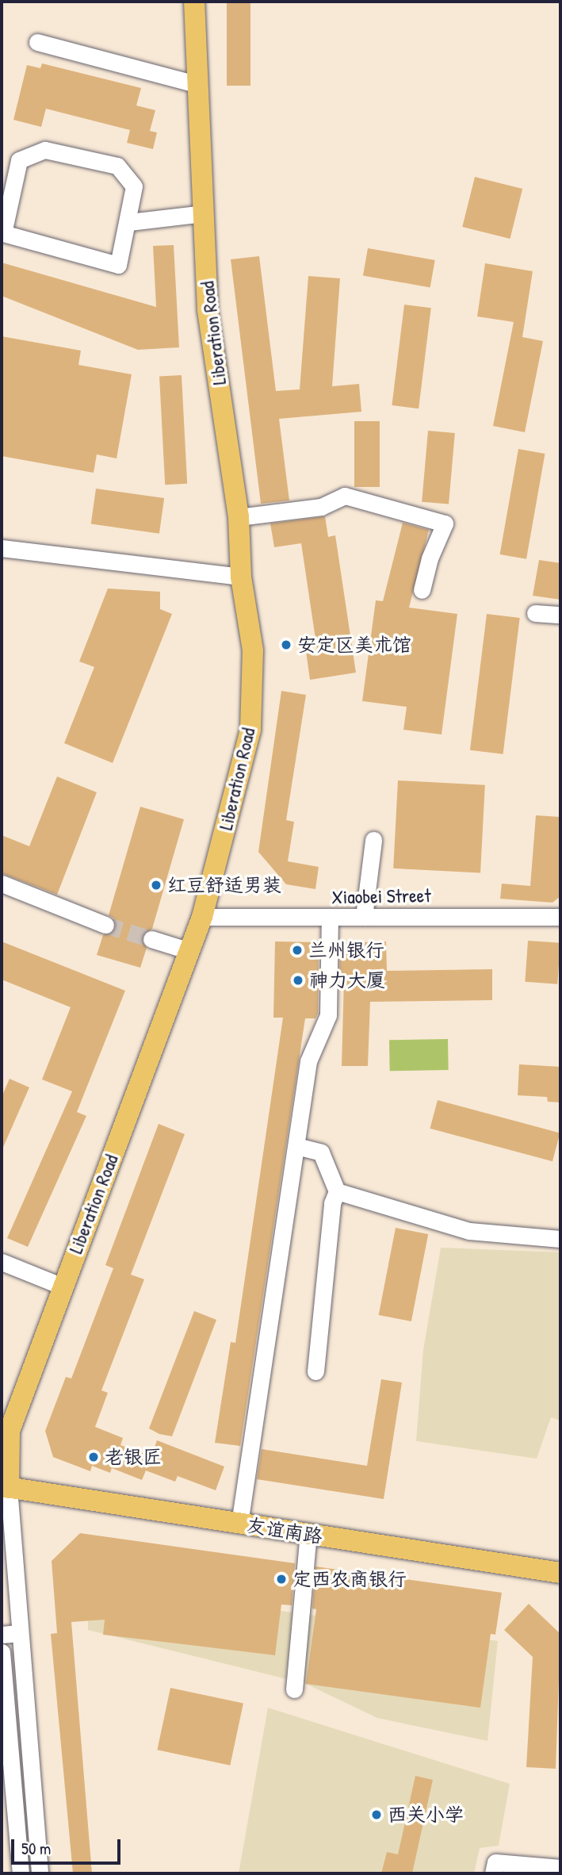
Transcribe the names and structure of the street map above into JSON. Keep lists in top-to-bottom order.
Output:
{
  "streets": {
    "main road": ["Liberation Road", "友谊南路"],
    "street": ["Xiaobei Street"]
  },
  "crossings": [
    ["Liberation Road", "Xiaobei Street"],
    ["Liberation Road", "友谊南路"]
  ],
  "places": [
    "安定区美术馆",
    "红豆舒适男装",
    "兰州银行",
    "神力大厦",
    "老银匠",
    "定西农商银行",
    "西关小学"
  ],
  "scale_bar": "50 m"
}
